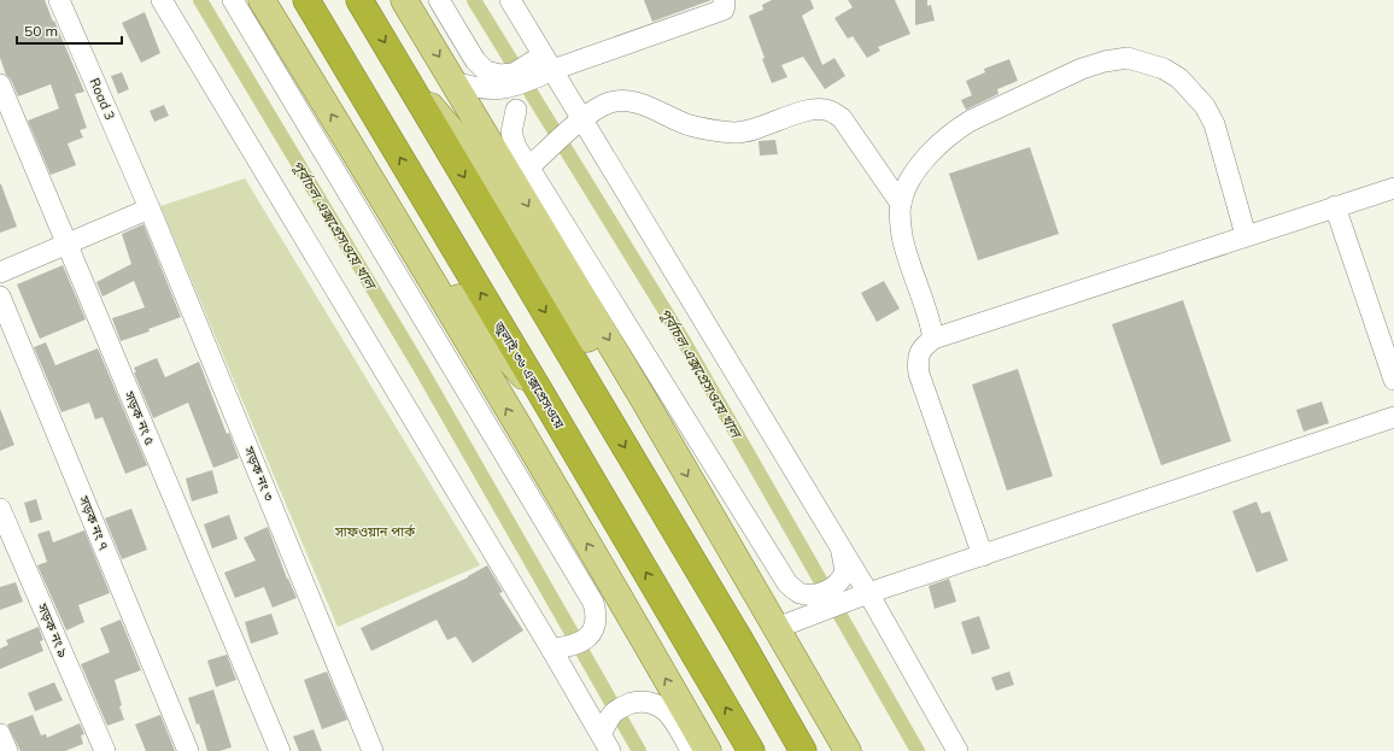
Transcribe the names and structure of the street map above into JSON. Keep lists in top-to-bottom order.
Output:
{
  "streets": {
    "highway": ["জুলাই ৩৬ এক্সপ্রেসওয়ে"],
    "street": [
      "Road 3",
      "সড়ক নং ৫",
      "সড়ক নং ৩",
      "সড়ক নং ৭",
      "সড়ক নং ৯"
    ]
  },
  "crossings": [
    ["Road 3", "সড়ক নং ৩"]
  ],
  "water": ["পূর্বাচল এক্সপ্রেসওয়ে খাল"],
  "parks": ["সাফওয়ান পার্ক"],
  "scale_bar": "50 m"
}
